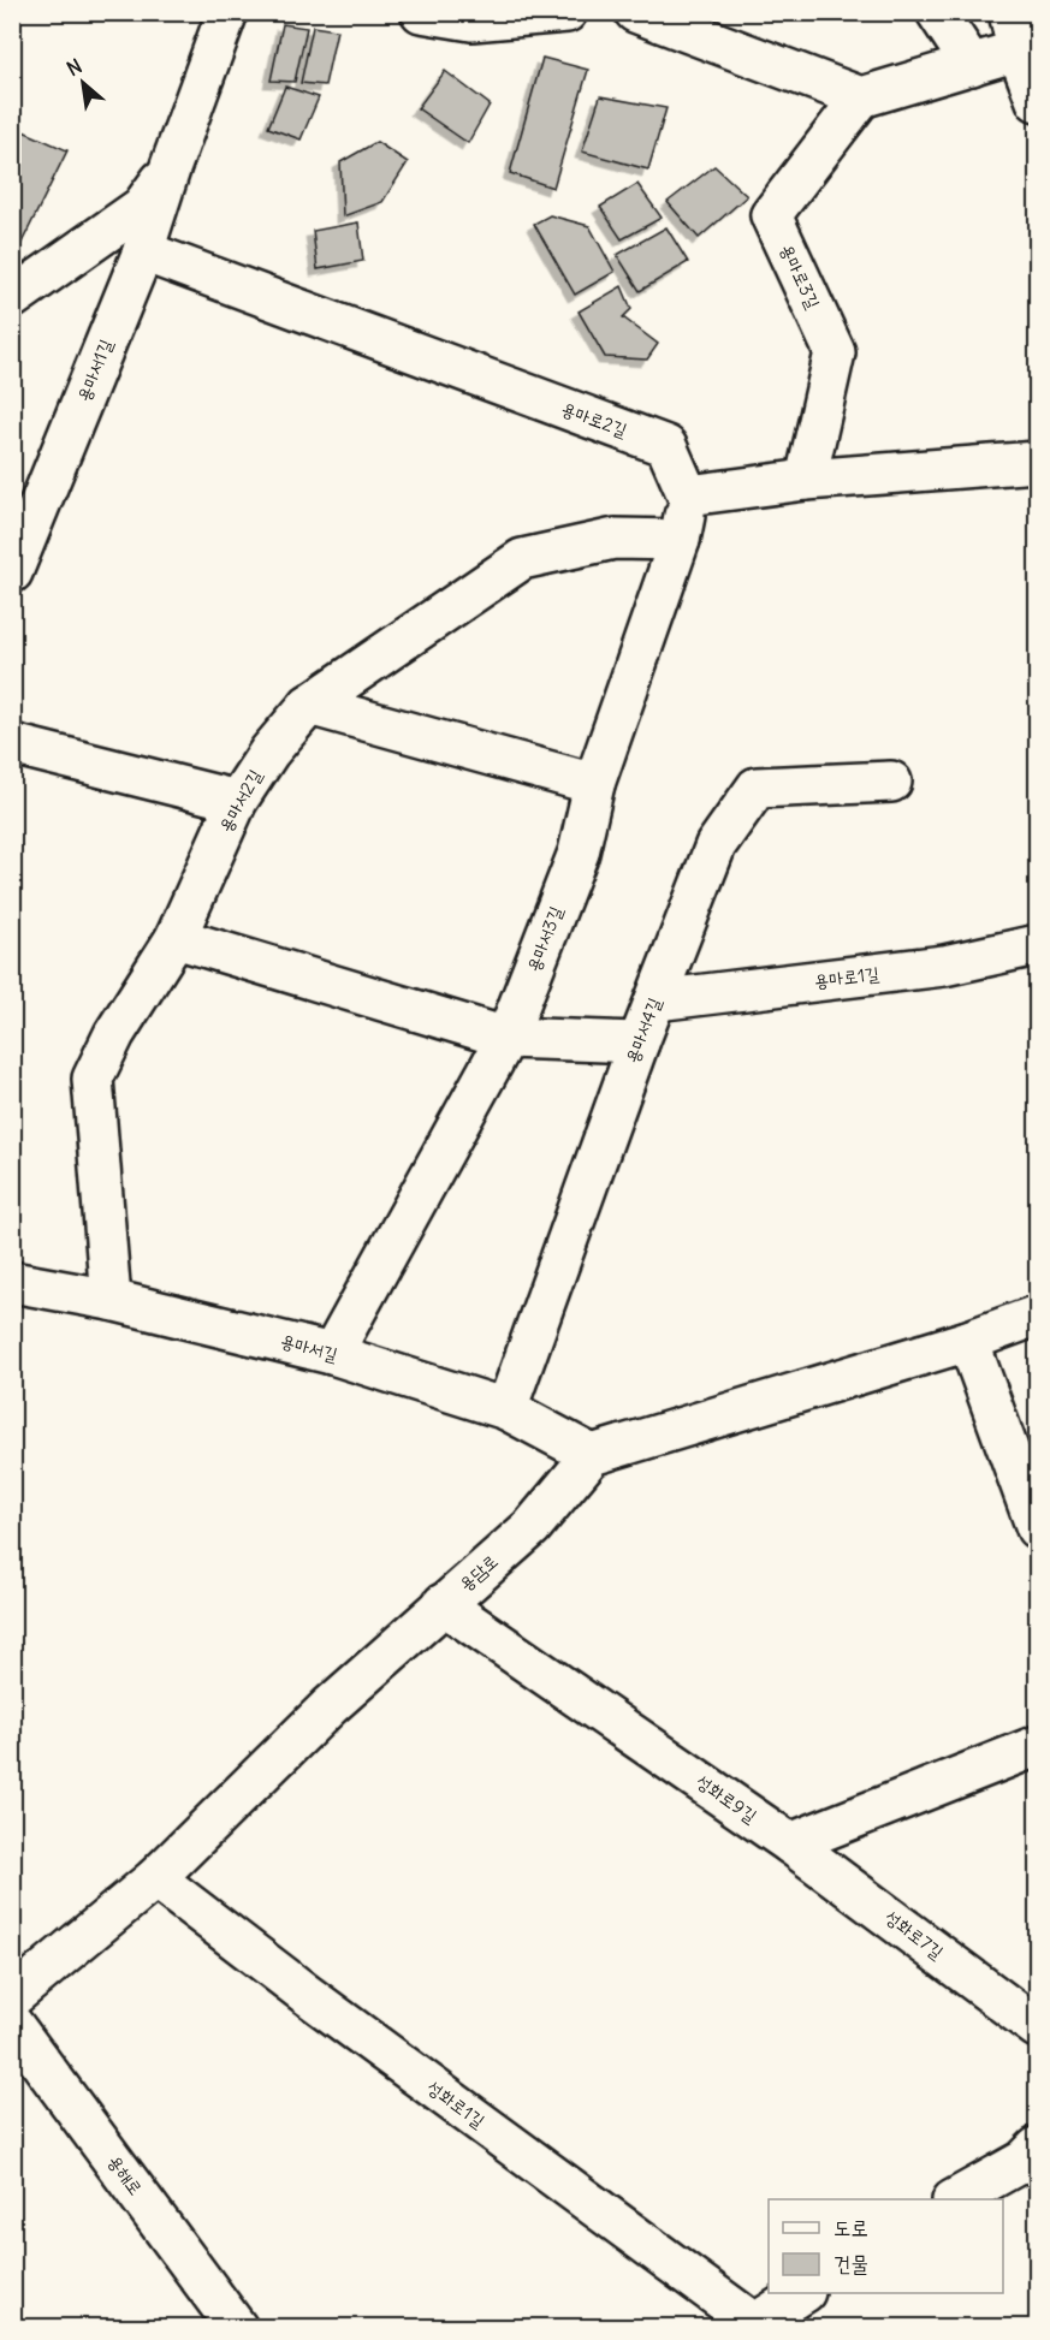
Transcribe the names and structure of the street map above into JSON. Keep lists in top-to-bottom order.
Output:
{
  "streets": {
    "street": [
      "용마로3길",
      "용마서1길",
      "용마로2길",
      "용마서2길",
      "용마서3길",
      "용마로1길",
      "용마서4길",
      "용마서길",
      "용담로",
      "성화로9길",
      "성화로7길",
      "성화로1길",
      "용해로"
    ]
  },
  "crossings": [
    ["용마서1길", "용마로2길"],
    ["용마로2길", "용마서3길"],
    ["용마서2길", "용마서3길"],
    ["용마서2길", "용마서길"],
    ["용마서3길", "용마서길"],
    ["용마로1길", "용마서4길"],
    ["용마서4길", "용마서길"],
    ["용마서길", "용담로"],
    ["용담로", "성화로9길"],
    ["용담로", "성화로1길"],
    ["성화로9길", "성화로7길"]
  ],
  "legend": ["도로", "건물"],
  "north": "top left"
}
